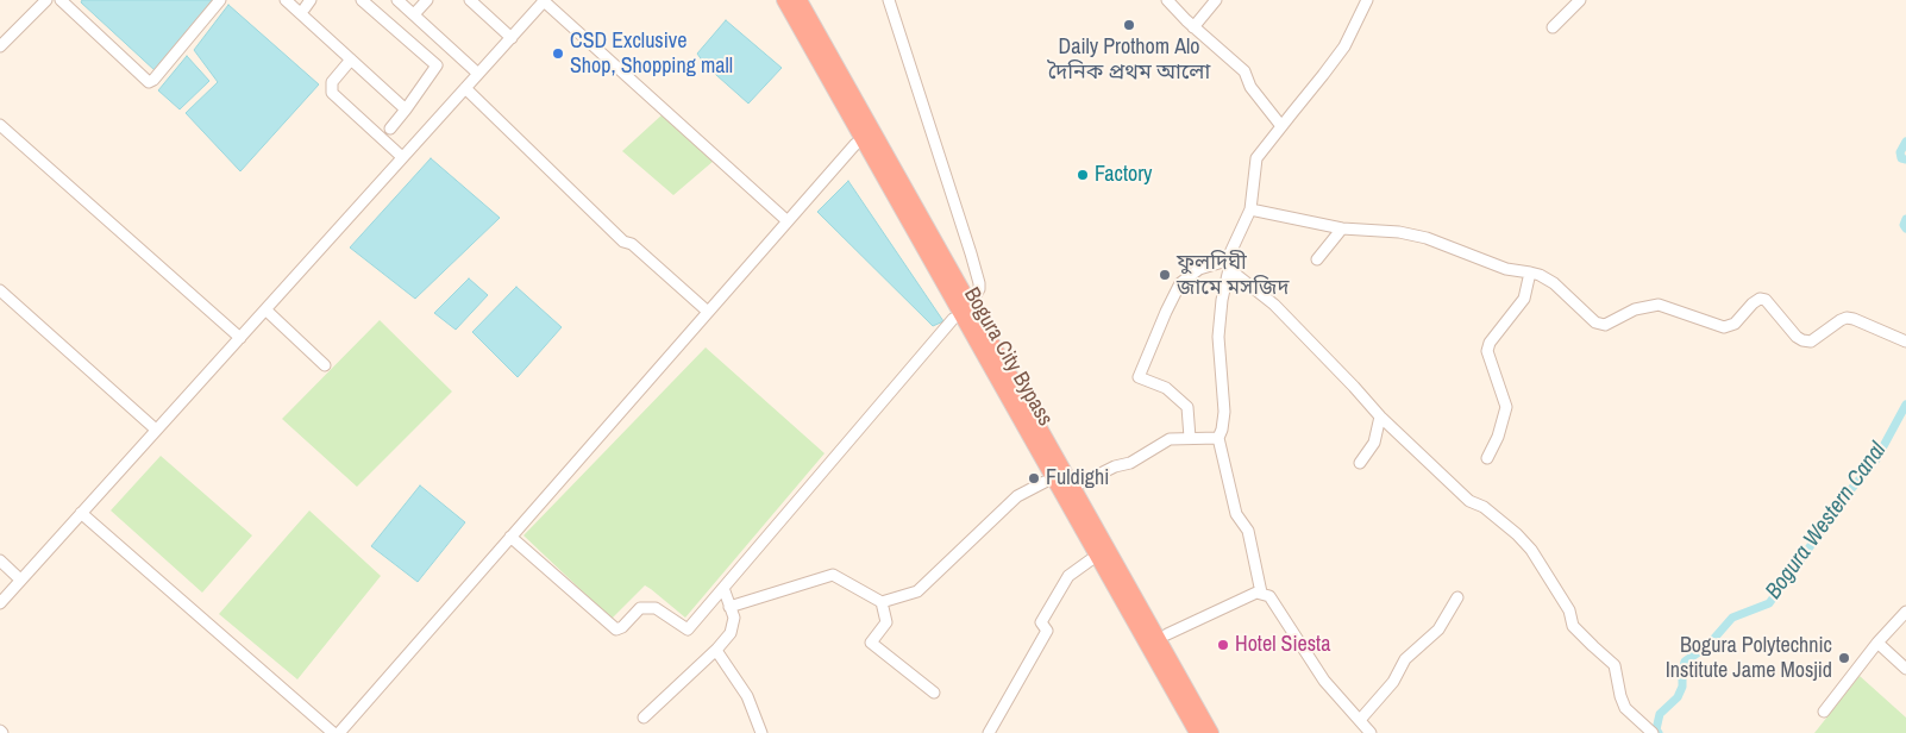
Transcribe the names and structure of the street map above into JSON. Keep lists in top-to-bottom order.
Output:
{
  "streets": {
    "highway": ["Bogura City Bypass"]
  },
  "water": ["Bogura Western Canal"],
  "places": [
    "Daily Prothom Alo দৈনিক প্রথম আলো",
    "CSD Exclusive Shop, Shopping mall",
    "Factory",
    "ফুলদিঘী জামে মসজিদ",
    "Fuldighi",
    "Hotel Siesta",
    "Bogura Polytechnic Institute Jame Mosjid"
  ]
}
